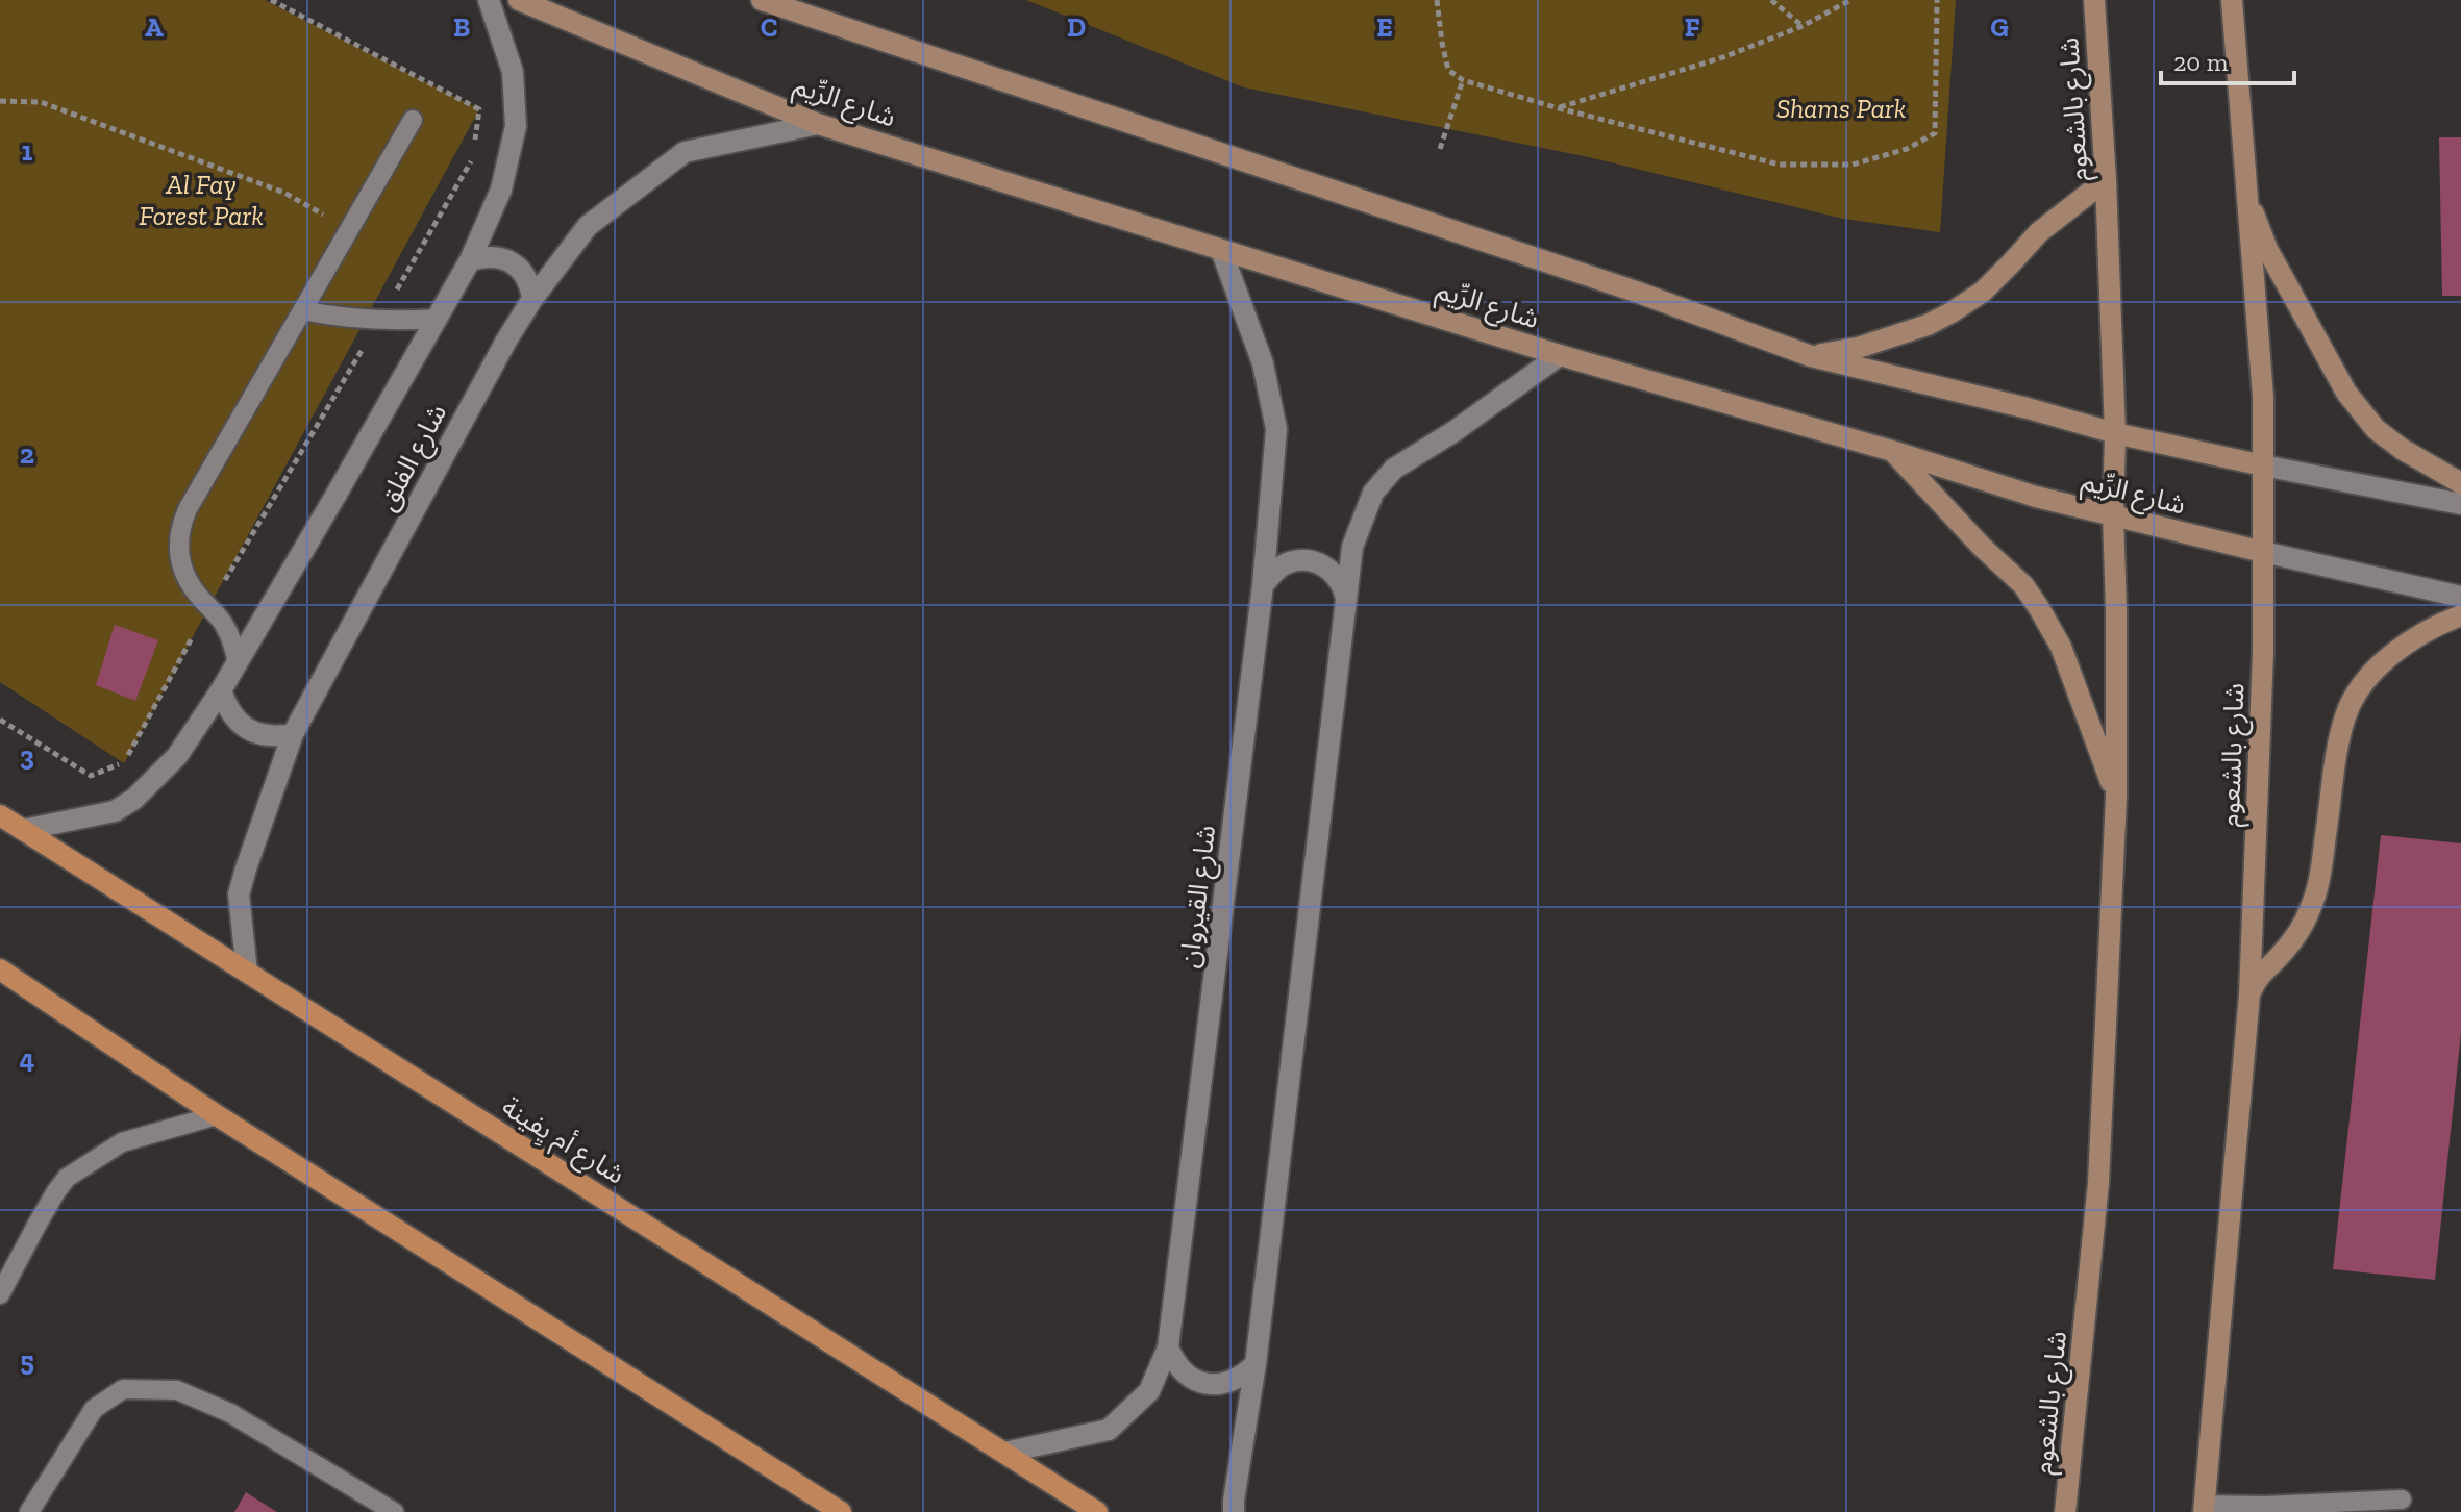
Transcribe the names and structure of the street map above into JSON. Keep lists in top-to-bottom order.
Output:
{
  "streets": {
    "main road": ["شارع الرِّيم", "شارع بالشعوم", "شارع أم يِفينة"],
    "street": ["شارع الفلق", "شارع القيروان"]
  },
  "crossings": [
    ["شارع الرِّيم", "شارع بالشعوم"],
    ["شارع الرِّيم", "شارع الفلق"],
    ["شارع الرِّيم", "شارع القيروان"],
    ["شارع الفلق", "شارع أم يِفينة"],
    ["شارع القيروان", "شارع أم يِفينة"]
  ],
  "parks": ["Shams Park", "Al Fay Forest Park"],
  "scale_bar": "20 m",
  "grid": {
    "columns": [
      "A",
      "B",
      "C",
      "D",
      "E",
      "F",
      "G"
    ],
    "rows": [
      "1",
      "2",
      "3",
      "4",
      "5"
    ]
  }
}
